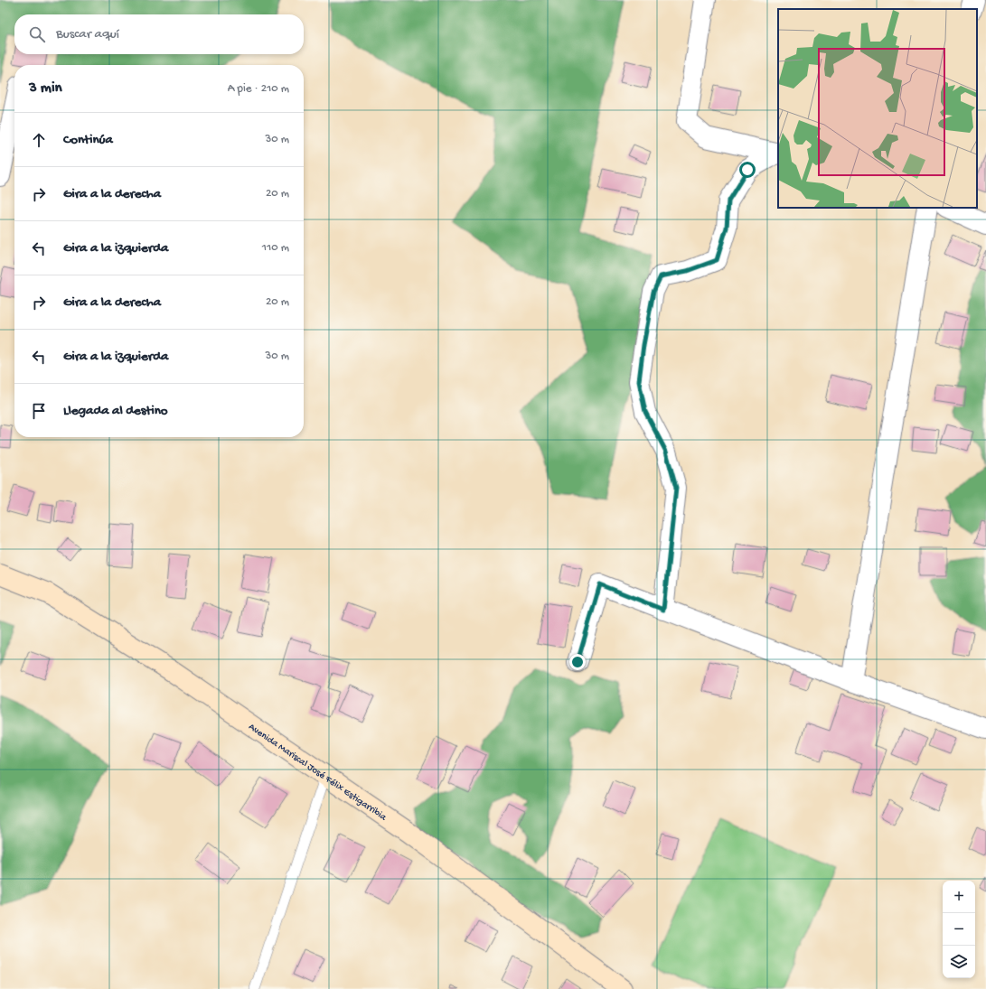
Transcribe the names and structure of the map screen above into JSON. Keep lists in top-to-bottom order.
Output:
{
  "streets": {
    "main road": ["Avenida Mariscal José Félix Estigarribia"]
  },
  "page": {
    "search": "Buscar aquí",
    "heading": ["3 min", "A pie · 210 m"],
    "list": [
      ["Continúa", "30 m"],
      ["Gira a la derecha", "20 m"],
      ["Gira a la izquierda", "110 m"],
      ["Gira a la derecha", "20 m"],
      ["Gira a la izquierda", "30 m"],
      "Llegada al destino"
    ],
    "map_buttons": ["+", "−"]
  }
}
